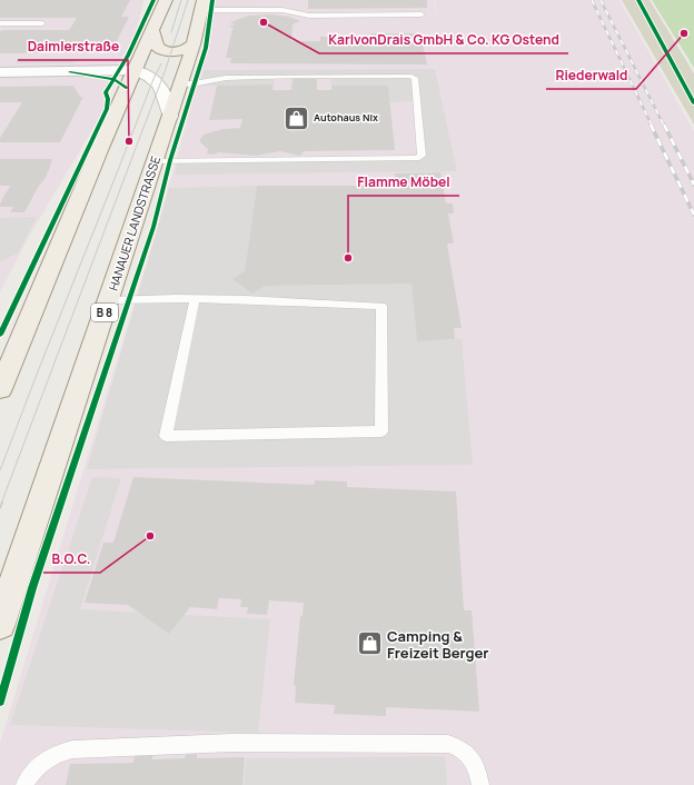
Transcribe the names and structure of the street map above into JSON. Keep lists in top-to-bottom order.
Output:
{
  "streets": {
    "main road": ["HANAUER LANDSTRASSE", "B 8"]
  },
  "places": {
    "other": [
      "KarlvonDrais GmbH & Co. KG Ostend",
      "Riederwald",
      "Daimlerstraße",
      "Flamme Möbel",
      "B.O.C."
    ],
    "shop": ["Autohaus Nix", "Camping & Freizeit Berger"]
  }
}
